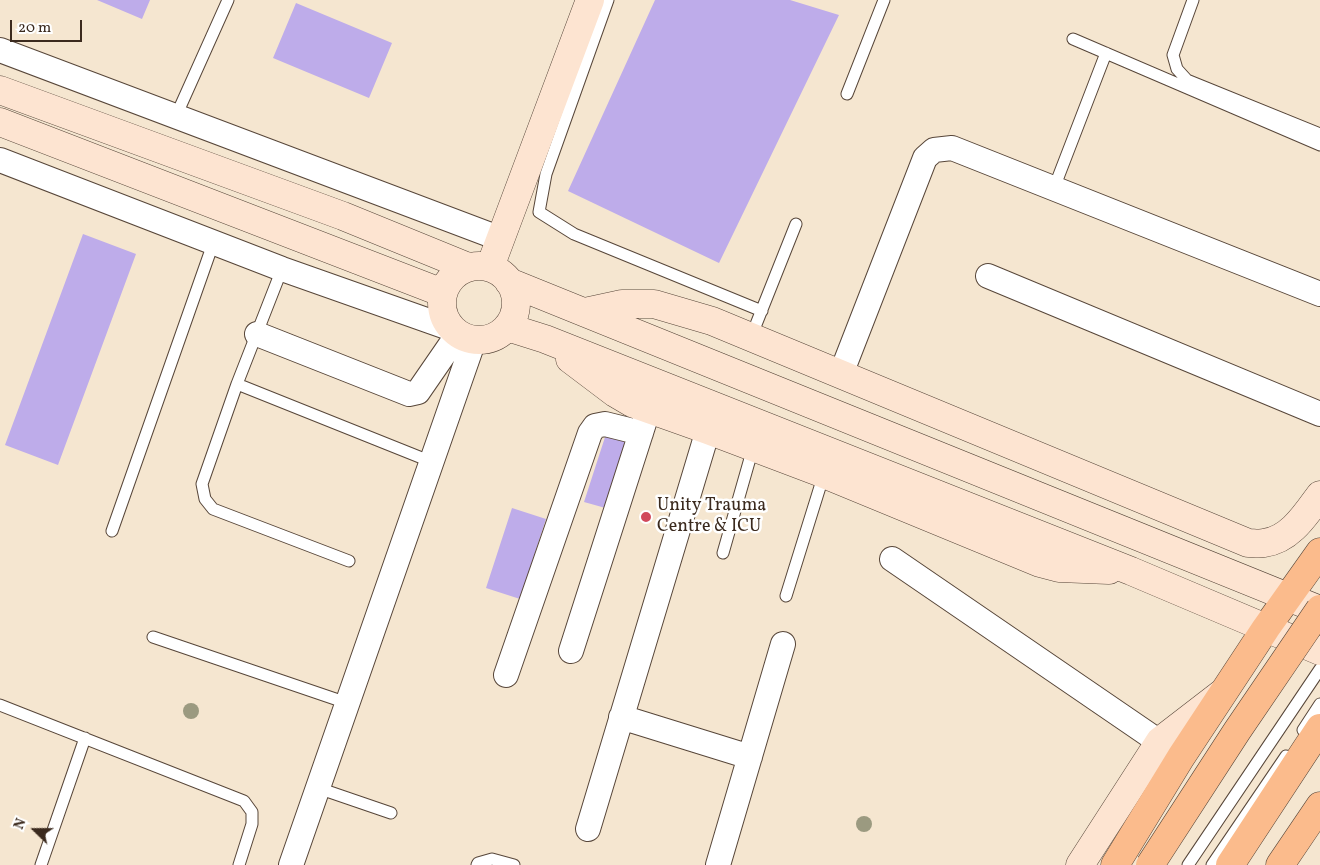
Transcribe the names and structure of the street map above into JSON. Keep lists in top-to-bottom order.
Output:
{
  "places": ["Unity Trauma Centre & ICU"],
  "scale_bar": "20 m",
  "north": "left"
}
